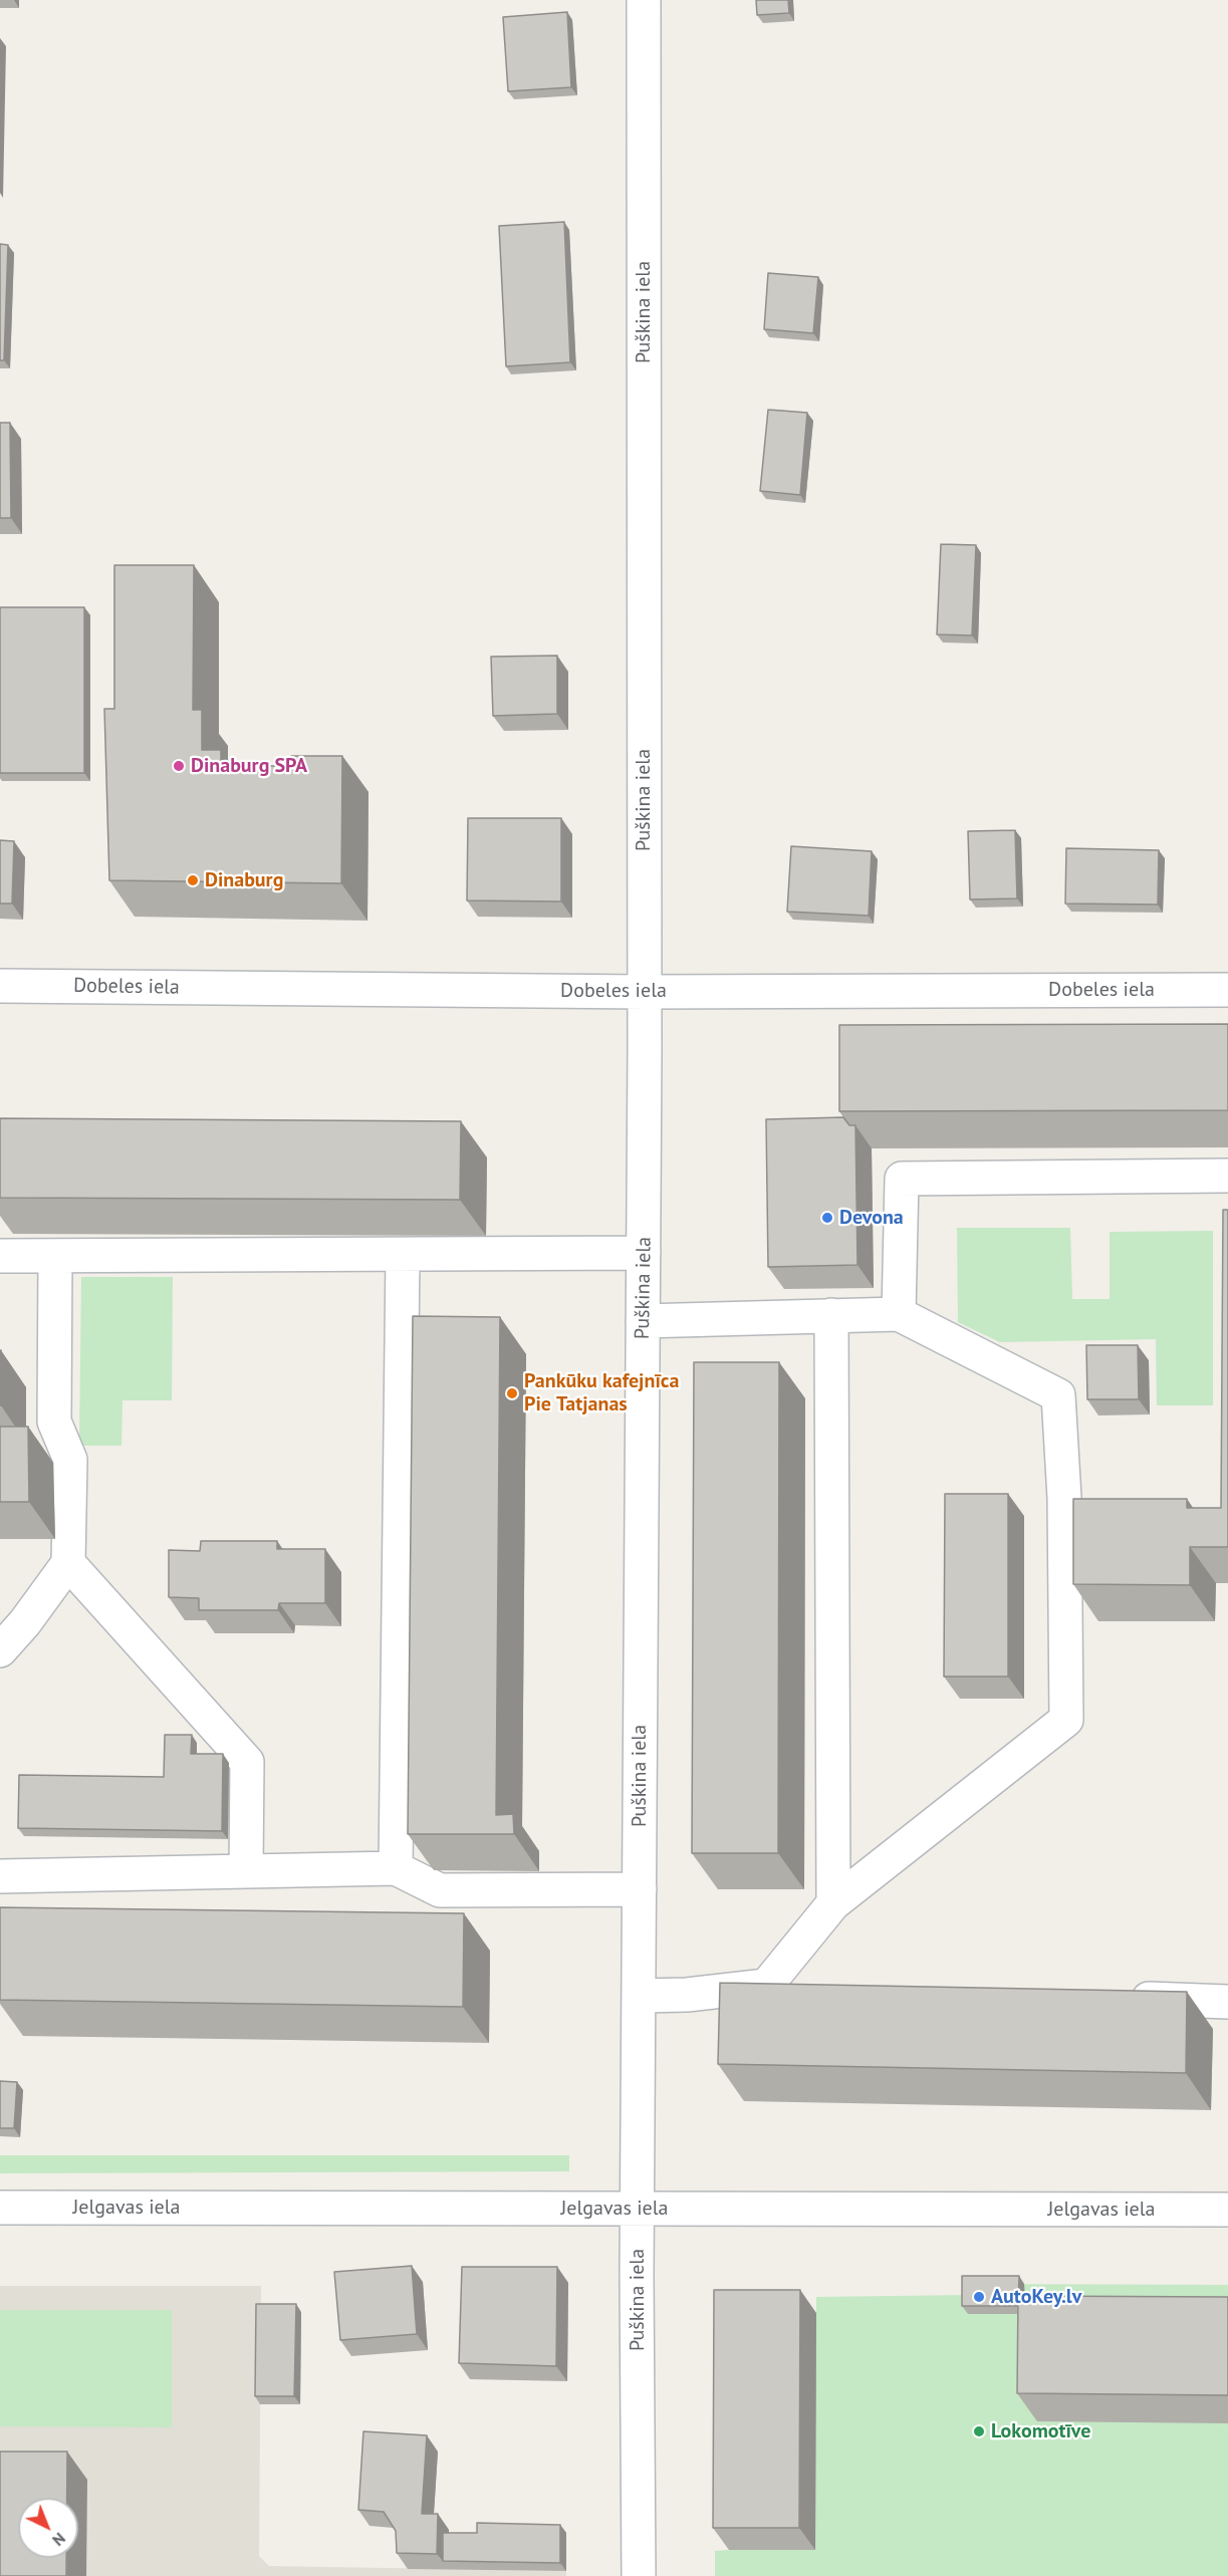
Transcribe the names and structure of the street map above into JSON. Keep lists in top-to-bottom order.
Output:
{
  "streets": {
    "street": ["Puškina iela", "Dobeles iela", "Jelgavas iela"]
  },
  "crossings": [
    ["Puškina iela", "Dobeles iela"],
    ["Puškina iela", "Jelgavas iela"]
  ],
  "places": [
    "Dinaburg SPA",
    "Dinaburg",
    "Devona",
    "Pankūku kafejnīca Pie Tatjanas",
    "AutoKey.lv",
    "Lokomotīve"
  ],
  "north": "bottom right"
}
